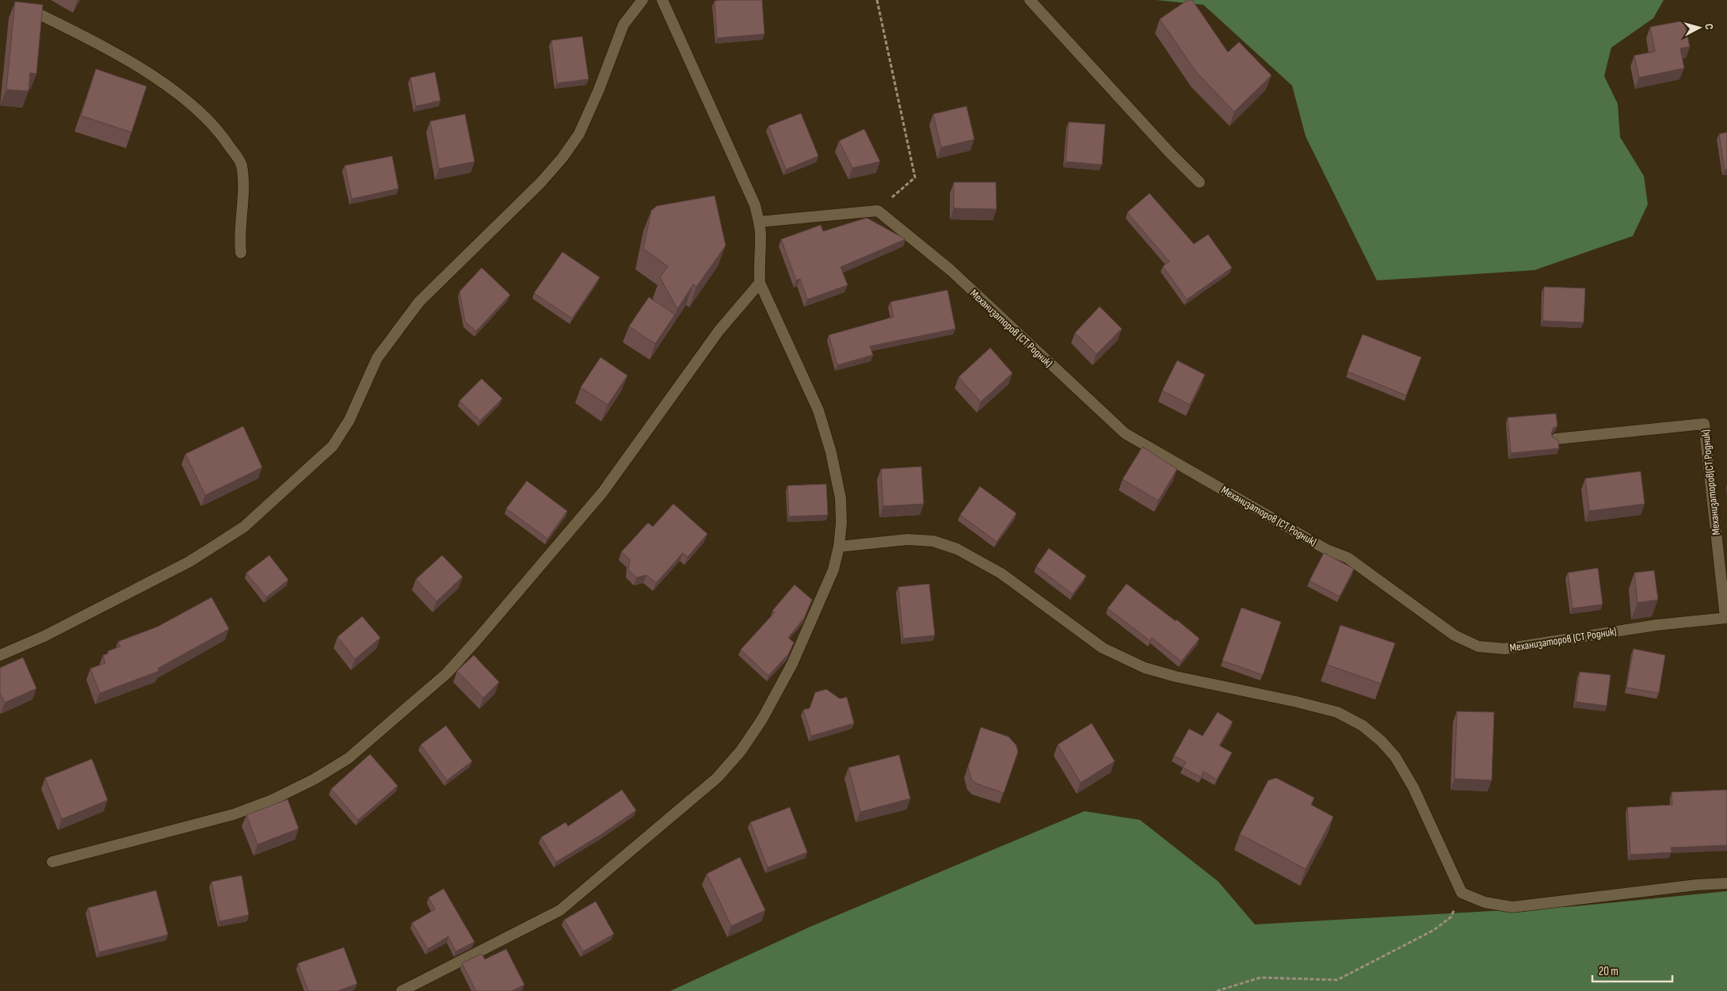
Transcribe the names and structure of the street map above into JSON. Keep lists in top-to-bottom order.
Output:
{
  "streets": {
    "lane": ["Механизаторов (СТ Родник)", "Механизаторов(СТ Родник)"]
  },
  "crossings": [
    ["Механизаторов (СТ Родник)", "Механизаторов(СТ Родник)"]
  ],
  "scale_bar": "20 m",
  "north": "right"
}
